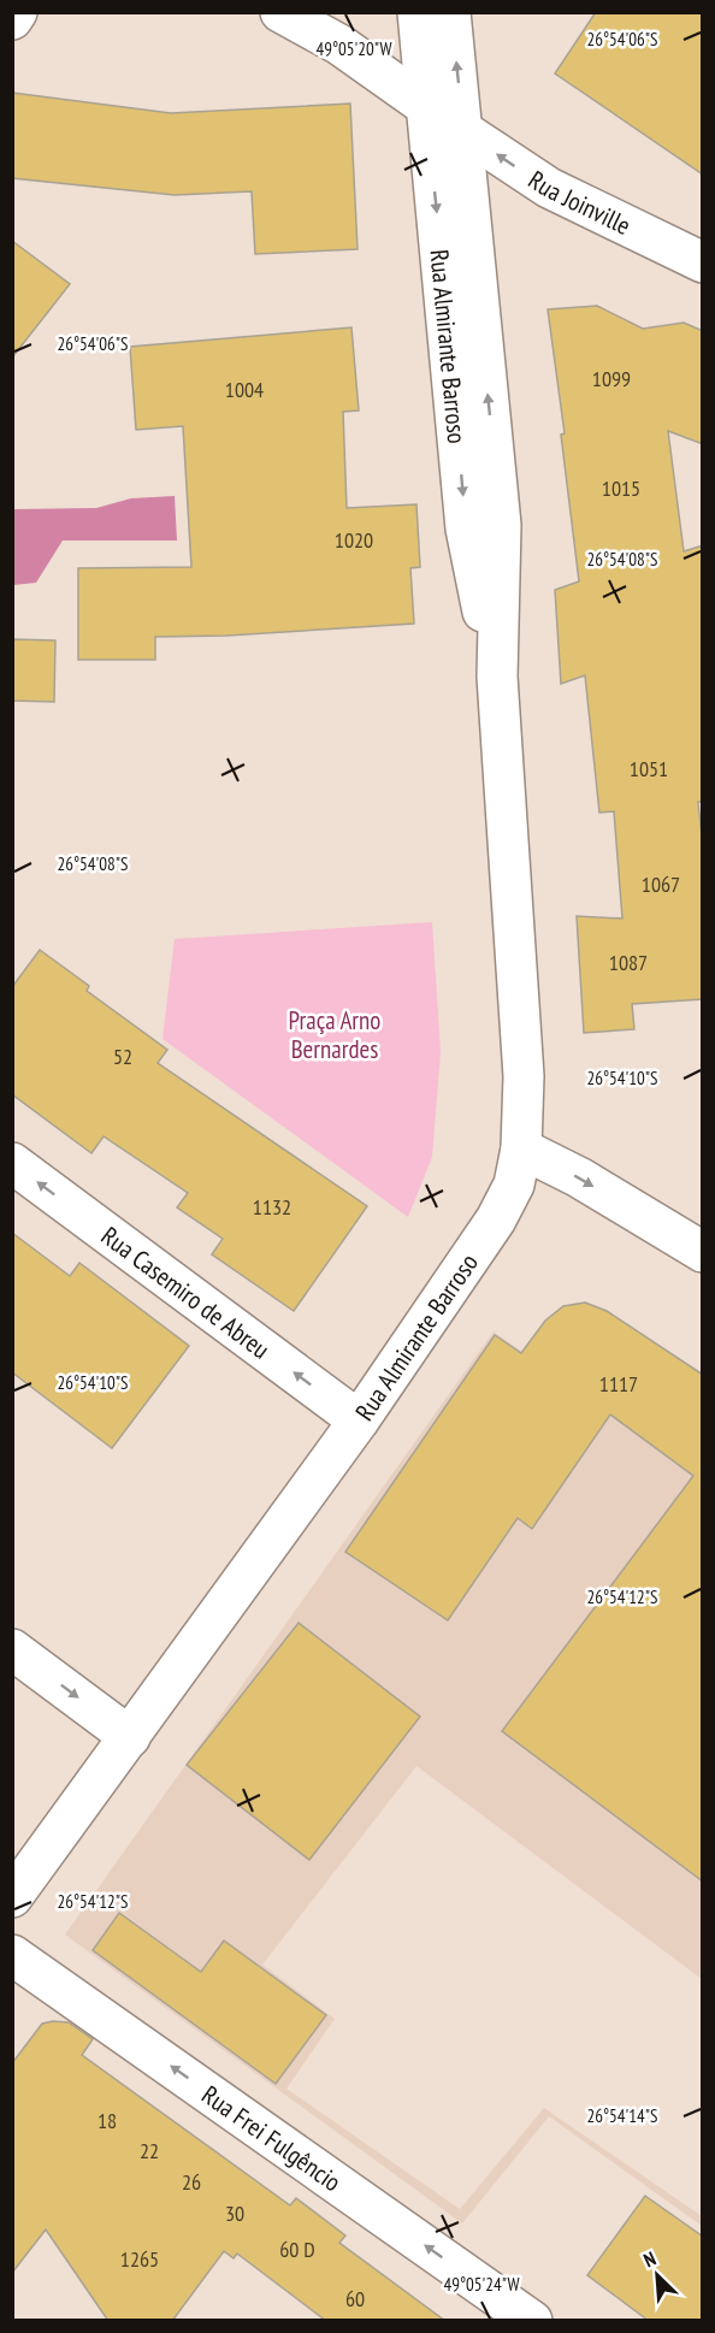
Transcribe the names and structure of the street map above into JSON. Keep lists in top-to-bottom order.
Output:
{
  "streets": {
    "main road": [
      "Rua Joinville",
      "Rua Almirante Barroso",
      "Rua Casemiro de Abreu",
      "Rua Frei Fulgêncio"
    ]
  },
  "crossings": [
    ["Rua Joinville", "Rua Almirante Barroso"],
    ["Rua Almirante Barroso", "Rua Casemiro de Abreu"]
  ],
  "one_way": ["Rua Joinville", "Rua Casemiro de Abreu", "Rua Frei Fulgêncio"],
  "parks": ["Praça Arno Bernardes"],
  "house_numbers": [
    "1099",
    "1004",
    "1015",
    "1020",
    "1051",
    "1067",
    "1087",
    "52",
    "1132",
    "1117",
    "18",
    "22",
    "26",
    "30",
    "60 D",
    "1265",
    "60"
  ],
  "north": "top left",
  "coordinates": [
    "26°54'06\"S",
    "49°05'20\"W",
    "26°54'08\"S",
    "26°54'10\"S",
    "26°54'12\"S",
    "26°54'14\"S",
    "49°05'24\"W"
  ]
}
